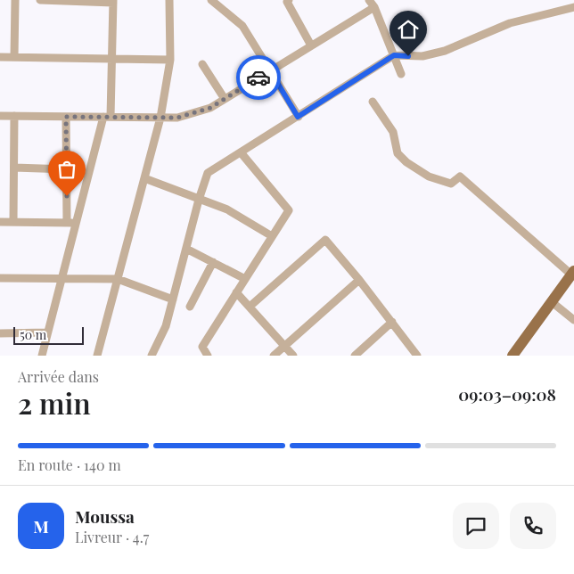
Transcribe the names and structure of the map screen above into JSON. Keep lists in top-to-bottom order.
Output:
{
  "scale_bar": "50 m",
  "page": {
    "scale": "50 m",
    "heading": ["2 min", "Arrivée dans", "09:03–09:08"],
    "panel": ["Moussa", "Livreur · 4.7"],
    "bar": "En route · 140 m",
    "round": "M"
  }
}
